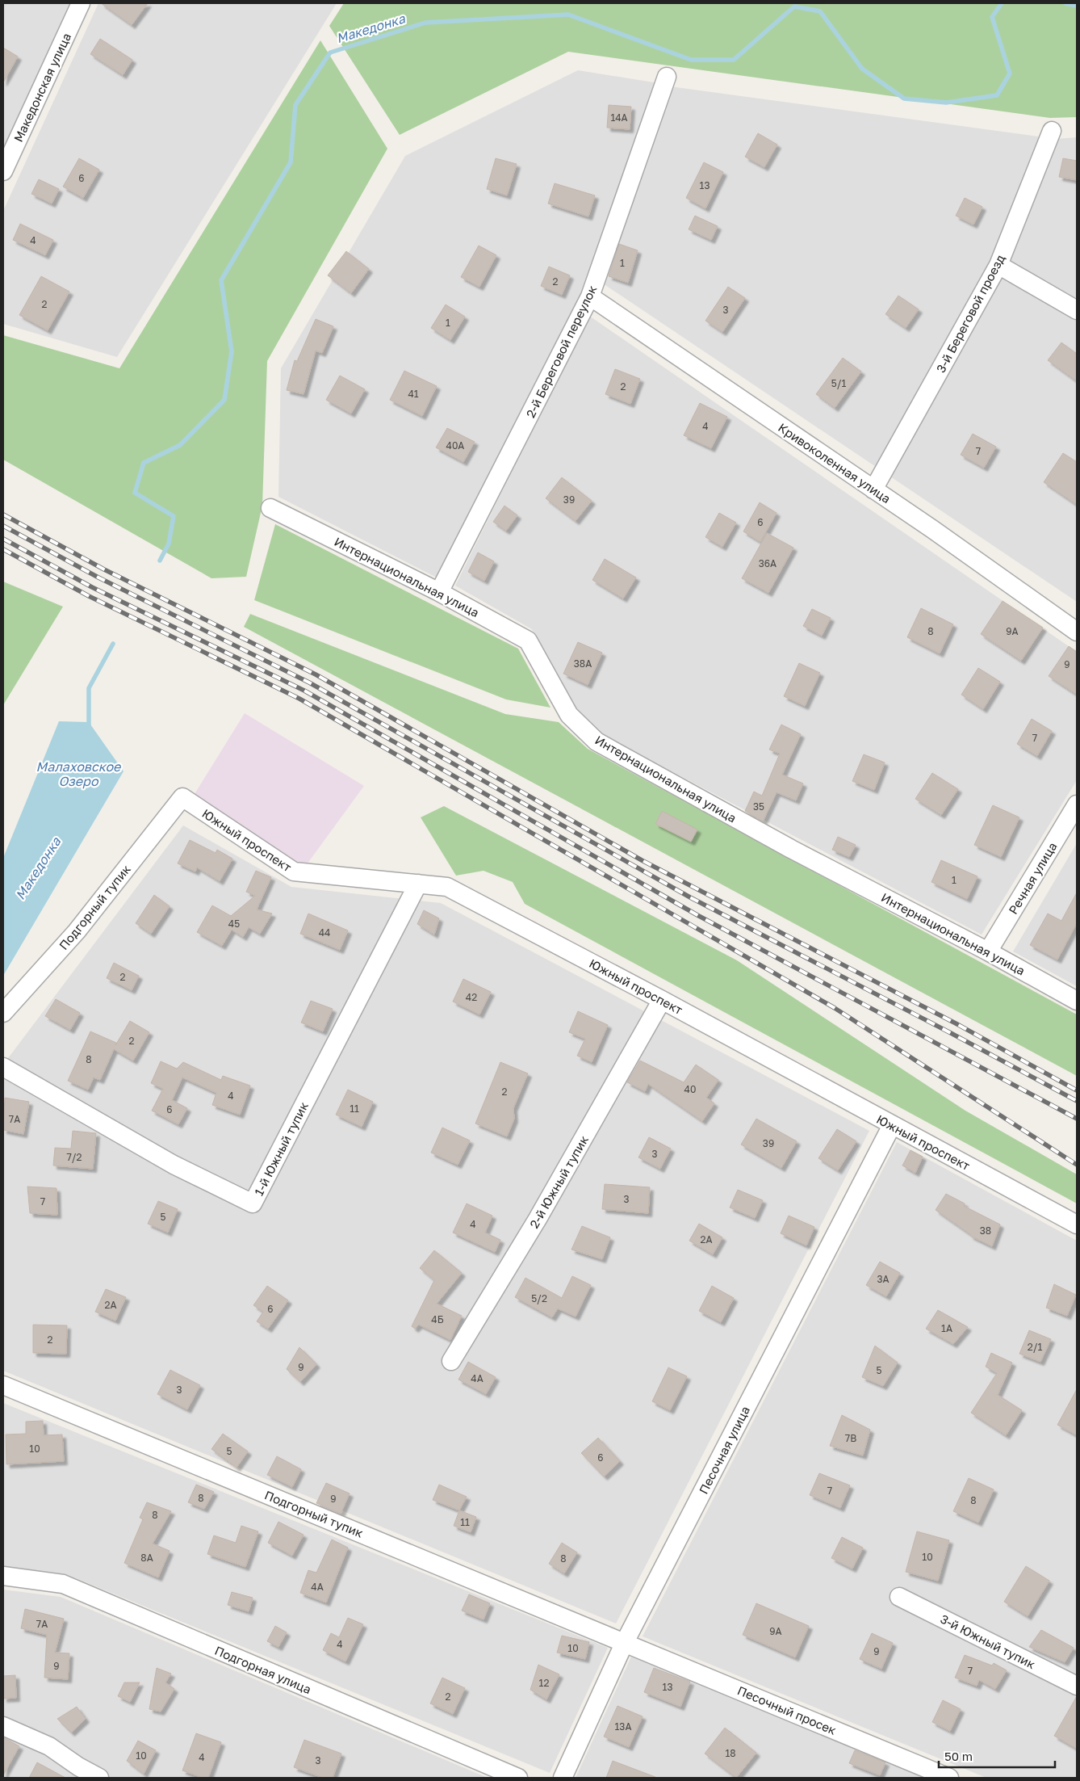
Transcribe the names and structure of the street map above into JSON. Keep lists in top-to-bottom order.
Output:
{
  "streets": {
    "street": [
      "Македонская улица",
      "3-й Береговой проезд",
      "2-й Береговой переулок",
      "Кривоколенная улица",
      "Интернациональная улица",
      "Южный проспект",
      "Речная улица",
      "Подгорный тупик",
      "1-й Южный тупик",
      "2-й Южный тупик",
      "Песочная улица",
      "3-й Южный тупик",
      "Подгорная улица",
      "Песочный просек"
    ]
  },
  "crossings": [
    ["3-й Береговой проезд", "Кривоколенная улица"],
    ["2-й Береговой переулок", "Кривоколенная улица"],
    ["2-й Береговой переулок", "Интернациональная улица"],
    ["Интернациональная улица", "Речная улица"],
    ["Южный проспект", "Подгорный тупик"],
    ["Южный проспект", "1-й Южный тупик"],
    ["Южный проспект", "2-й Южный тупик"],
    ["Южный проспект", "Песочная улица"],
    ["Подгорный тупик", "Песочная улица"],
    ["Подгорный тупик", "Песочный просек"],
    ["Песочная улица", "Песочный просек"]
  ],
  "water": ["Македонка", "Малаховское Озеро"],
  "house_numbers": [
    "14А",
    "6",
    "13",
    "4",
    "1",
    "2",
    "2",
    "3",
    "1",
    "5/1",
    "2",
    "41",
    "4",
    "40А",
    "7",
    "39",
    "6",
    "36А",
    "8",
    "9А",
    "38А",
    "9",
    "7",
    "35",
    "1",
    "45",
    "44",
    "2",
    "42",
    "2",
    "8",
    "40",
    "2",
    "4",
    "11",
    "6",
    "7А",
    "39",
    "3",
    "7/2",
    "3",
    "7",
    "5",
    "4",
    "38",
    "2А",
    "3А",
    "5/2",
    "2А",
    "6",
    "4Б",
    "1А",
    "2",
    "2/1",
    "9",
    "5",
    "4А",
    "3",
    "7В",
    "10",
    "5",
    "6",
    "7",
    "8",
    "9",
    "8",
    "8",
    "11",
    "10",
    "8А",
    "8",
    "4А",
    "7А",
    "9А",
    "4",
    "10",
    "9",
    "9",
    "7",
    "12",
    "13",
    "2",
    "13А",
    "18",
    "10",
    "4",
    "3"
  ],
  "scale_bar": "50 m"
}
